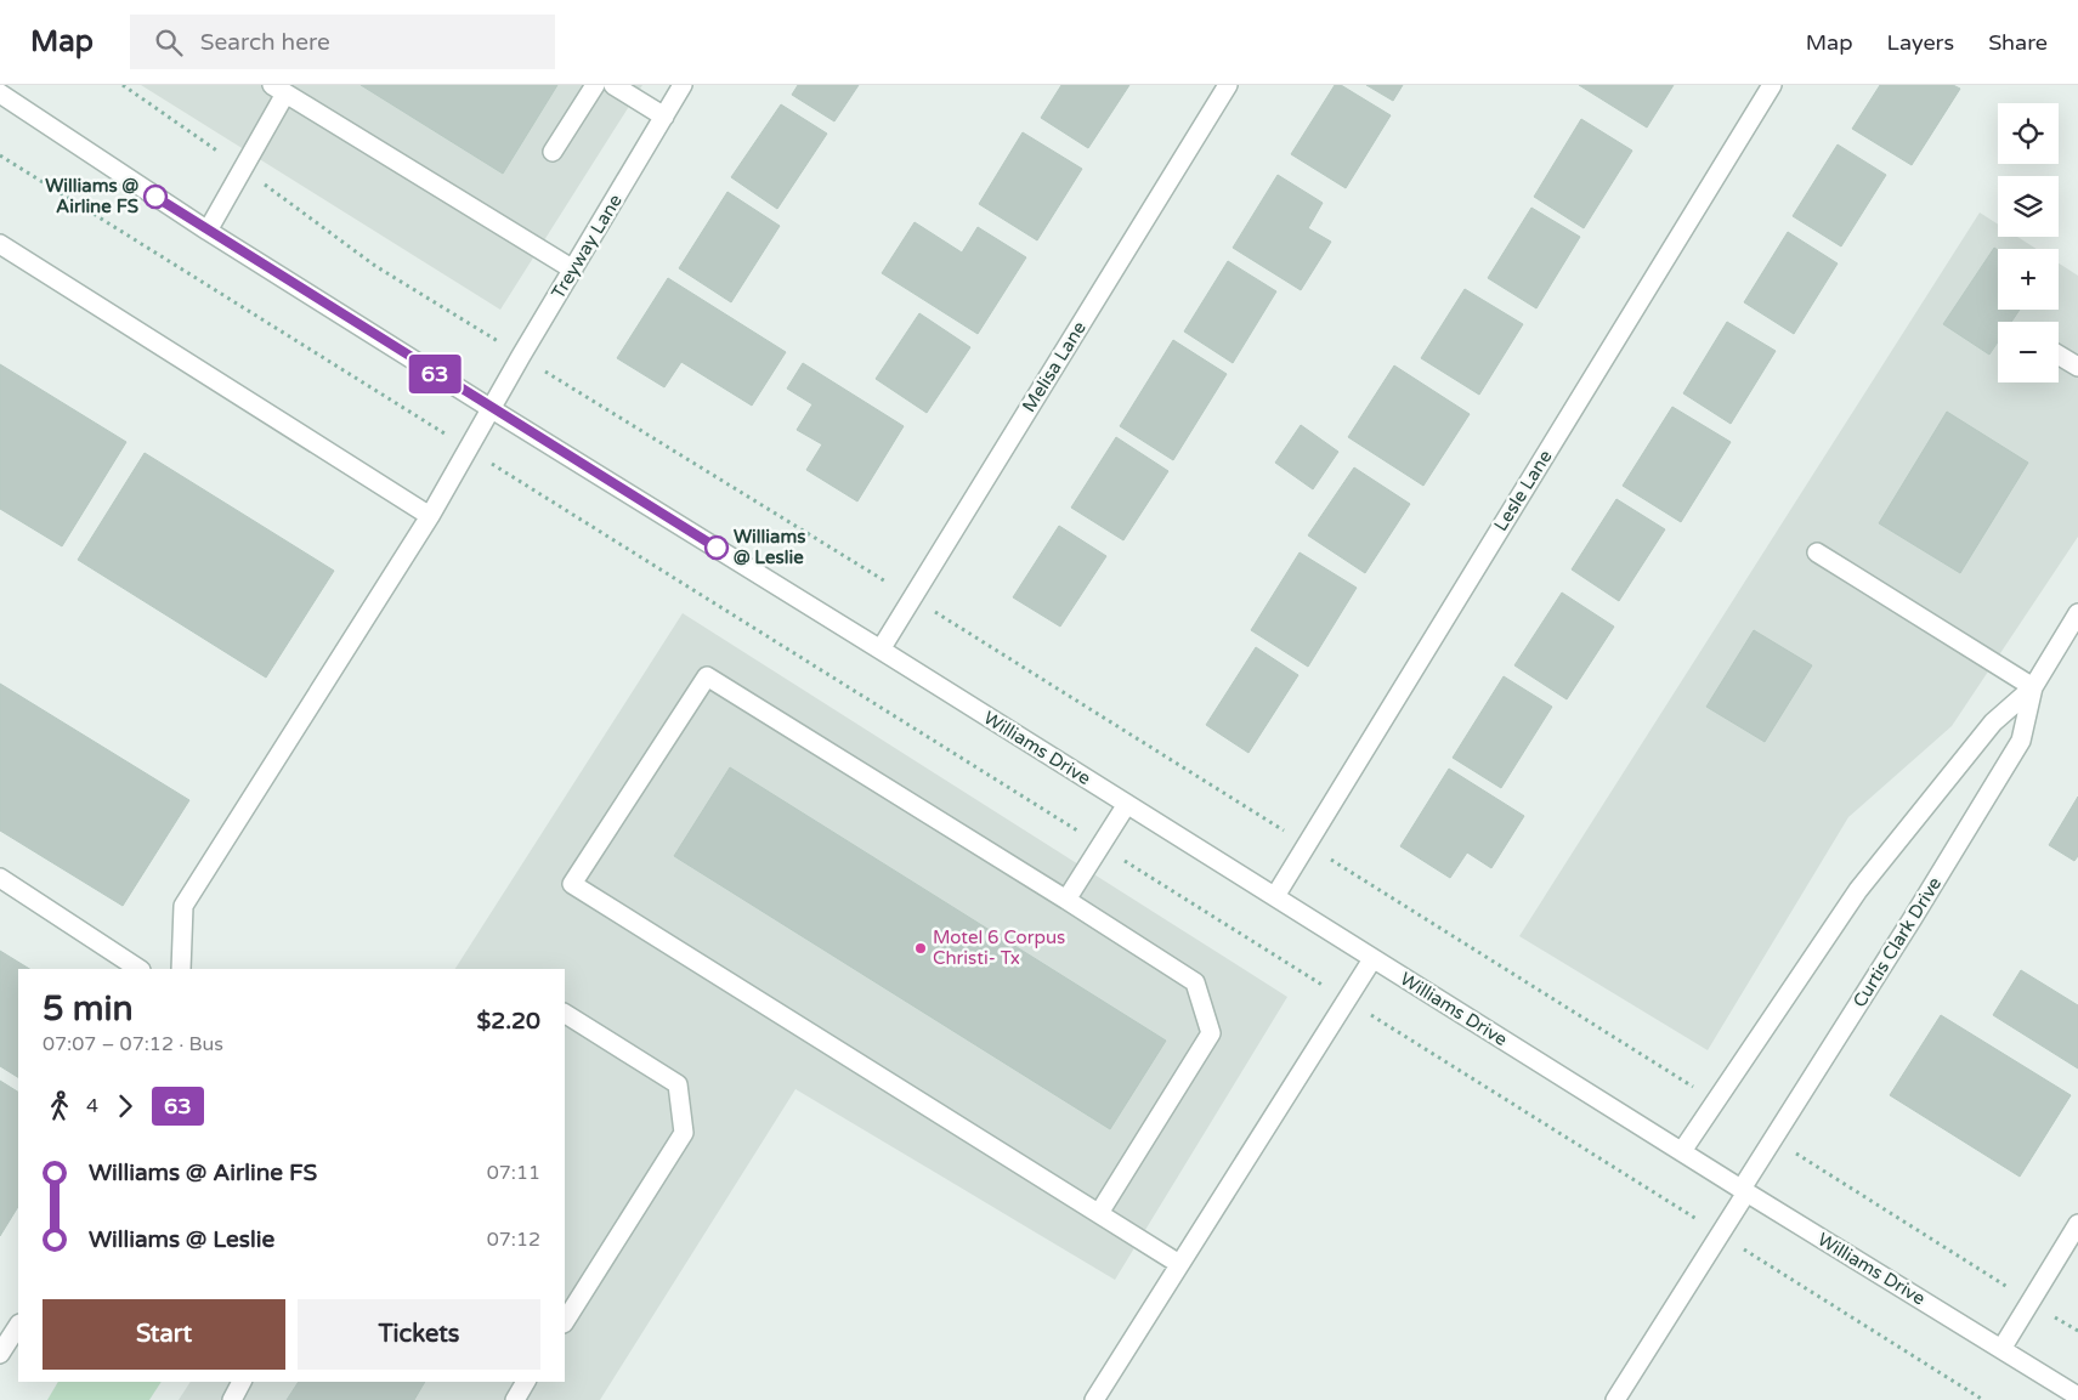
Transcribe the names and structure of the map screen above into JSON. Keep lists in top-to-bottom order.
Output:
{
  "streets": {
    "street": [
      "Treyway Lane",
      "Melisa Lane",
      "Lesle Lane",
      "Williams Drive",
      "Curtis Clark Drive"
    ]
  },
  "crossings": [
    ["Treyway Lane", "Williams Drive"],
    ["Melisa Lane", "Williams Drive"],
    ["Lesle Lane", "Williams Drive"],
    ["Williams Drive", "Curtis Clark Drive"]
  ],
  "places": ["Williams @ Airline FS", "Williams @ Leslie", "Motel 6 Corpus Christi- Tx"],
  "lines": ["bus line 63"],
  "page": {
    "header": "Map",
    "search": "Search here",
    "nav": ["Map", "Layers", "Share"],
    "on_map": "63",
    "map_buttons": ["+", "−"],
    "heading": ["5 min", "07:07 – 07:12 · Bus", "$2.20"],
    "legs": ["4", "63"],
    "list": [
      {
        "name": "Williams @ Airline FS",
        "value": "07:11"
      },
      {
        "name": "Williams @ Leslie",
        "value": "07:12"
      }
    ],
    "buttons": ["Start", "Tickets"]
  }
}
